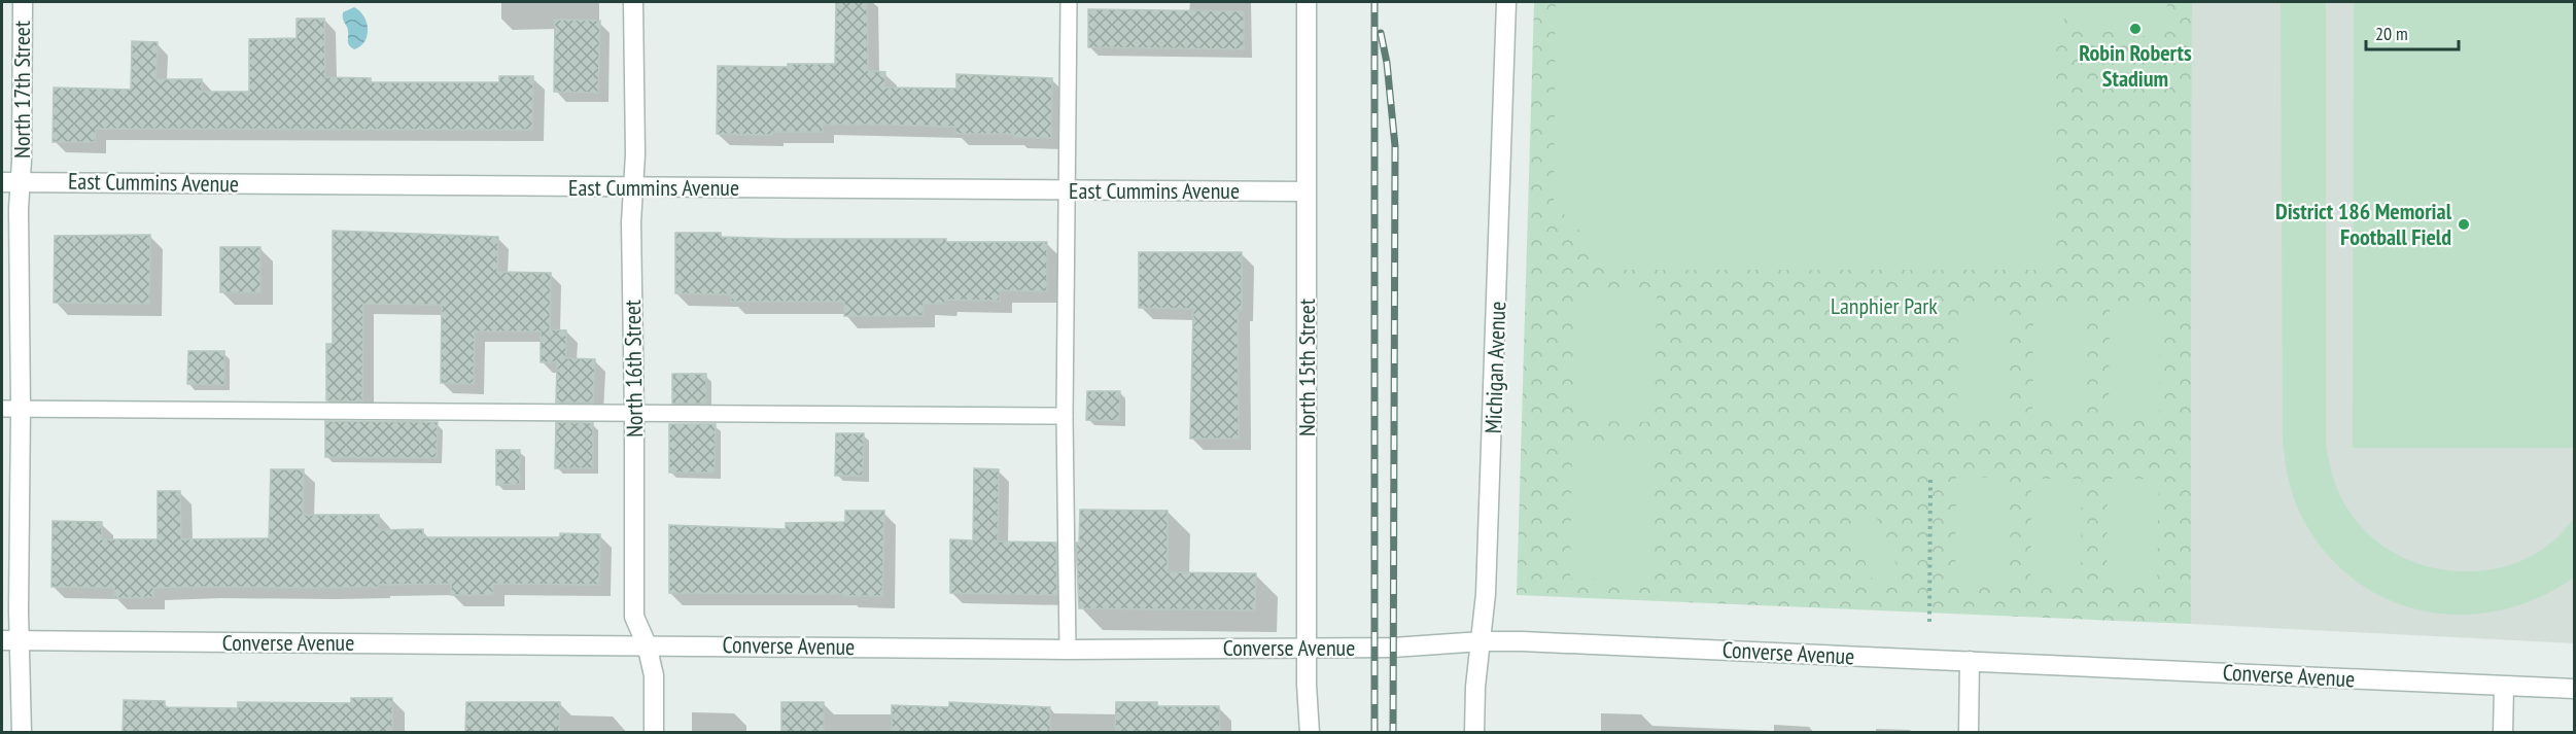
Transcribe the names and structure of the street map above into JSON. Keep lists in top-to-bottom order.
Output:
{
  "streets": {
    "street": [
      "North 17th Street",
      "East Cummins Avenue",
      "North 15th Street",
      "Michigan Avenue",
      "North 16th Street",
      "Converse Avenue"
    ]
  },
  "crossings": [
    ["North 17th Street", "East Cummins Avenue"],
    ["North 17th Street", "Converse Avenue"],
    ["East Cummins Avenue", "North 15th Street"],
    ["East Cummins Avenue", "North 16th Street"],
    ["North 15th Street", "Converse Avenue"],
    ["Michigan Avenue", "Converse Avenue"],
    ["North 16th Street", "Converse Avenue"]
  ],
  "parks": ["Lanphier Park"],
  "places": ["Robin Roberts Stadium", "District 186 Memorial Football Field"],
  "scale_bar": "20 m"
}
